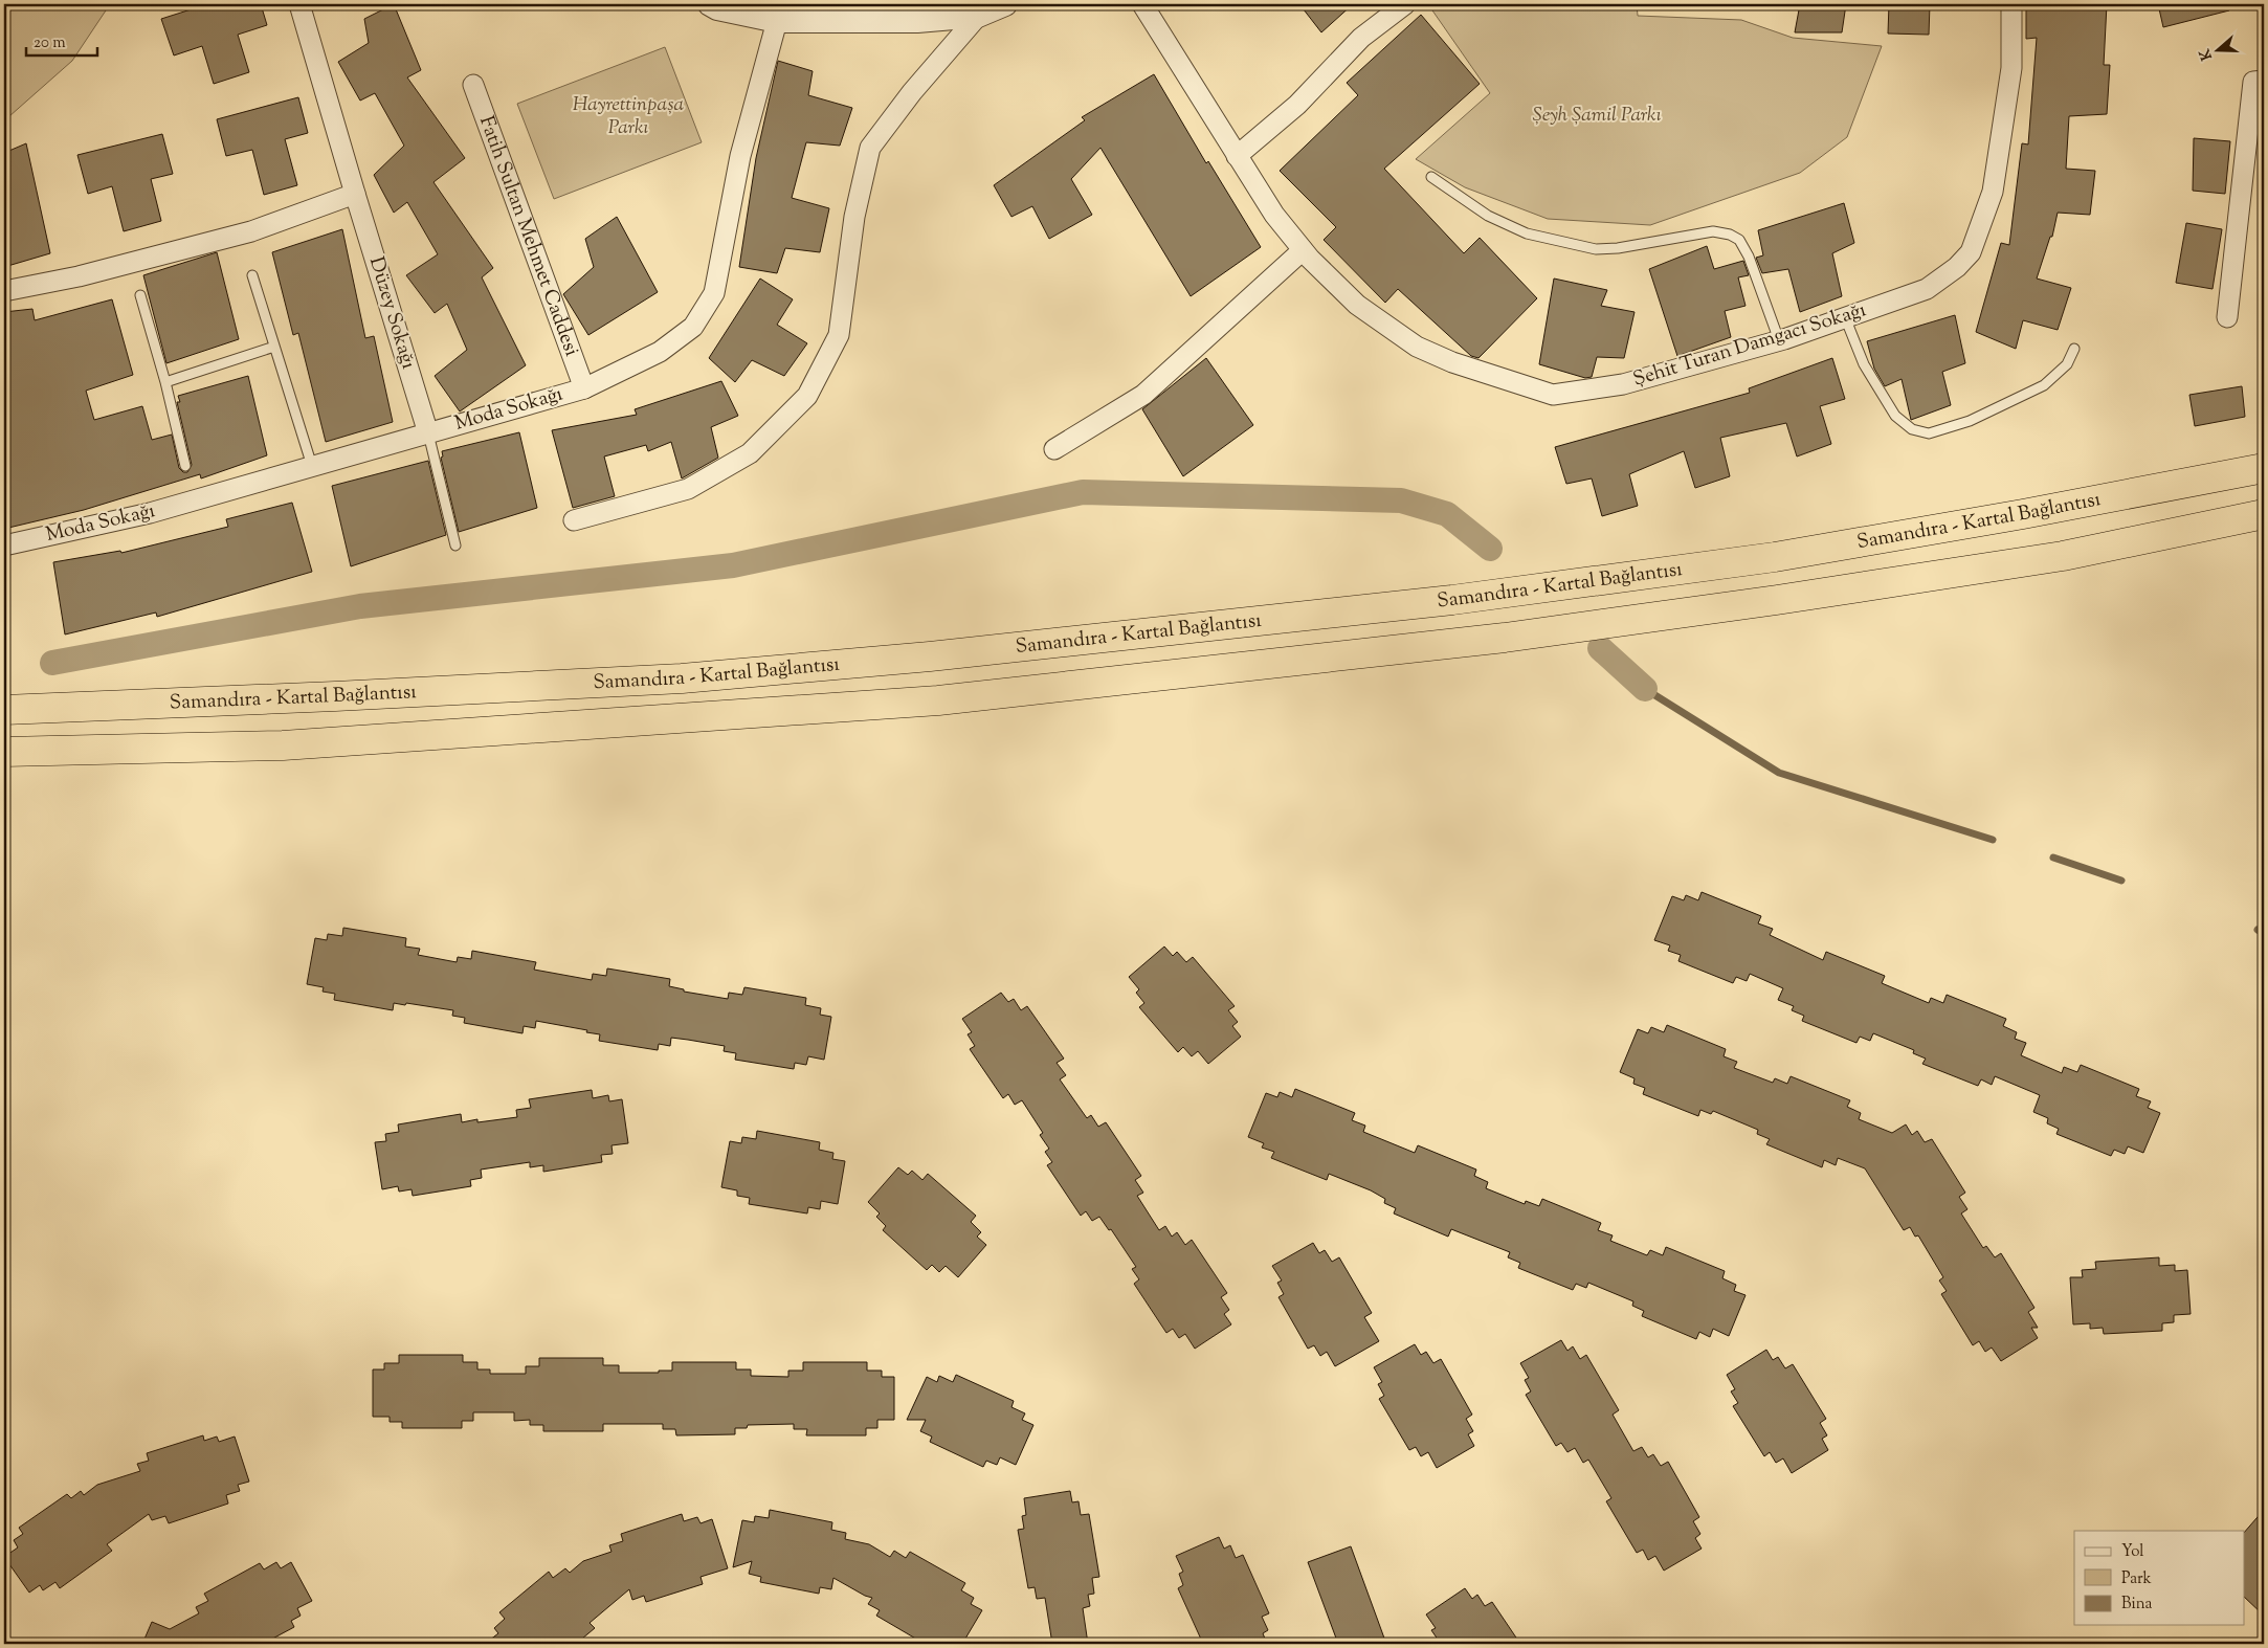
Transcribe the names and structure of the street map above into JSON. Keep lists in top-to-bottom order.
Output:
{
  "streets": {
    "highway": ["Samandıra - Kartal Bağlantısı"],
    "street": [
      "Fatih Sultan Mehmet Caddesi",
      "Düzey Sokağı",
      "Şehit Turan Damgacı Sokağı",
      "Moda Sokağı"
    ]
  },
  "crossings": [
    ["Fatih Sultan Mehmet Caddesi", "Moda Sokağı"],
    ["Düzey Sokağı", "Moda Sokağı"]
  ],
  "parks": ["Hayrettinpaşa Parkı", "Şeyh Şamil Parkı"],
  "legend": ["Yol", "Park", "Bina"],
  "scale_bar": "20 m",
  "north": "left"
}
